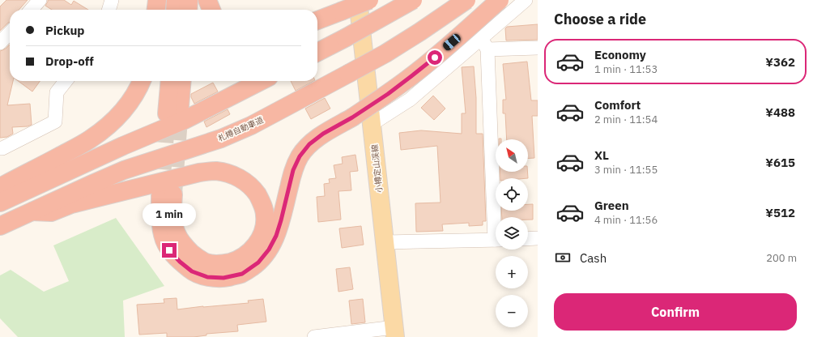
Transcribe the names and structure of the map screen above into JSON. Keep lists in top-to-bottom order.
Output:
{
  "streets": {
    "highway": ["札樽自動車道"],
    "main road": ["小樽定山渓線"]
  },
  "north": "top left",
  "page": {
    "heading": "Choose a ride",
    "banner": ["Pickup", "Drop-off"],
    "list": [
      {
        "name": "Economy",
        "note": "1 min · 11:53",
        "value": "¥362"
      },
      {
        "name": "Comfort",
        "note": "2 min · 11:54",
        "value": "¥488"
      },
      {
        "name": "XL",
        "note": "3 min · 11:55",
        "value": "¥615"
      },
      {
        "name": "Green",
        "note": "4 min · 11:56",
        "value": "¥512"
      }
    ],
    "map_buttons": ["+", "−"],
    "bubble": "1 min",
    "pay": ["Cash", "200 m"],
    "buttons": "Confirm"
  }
}
